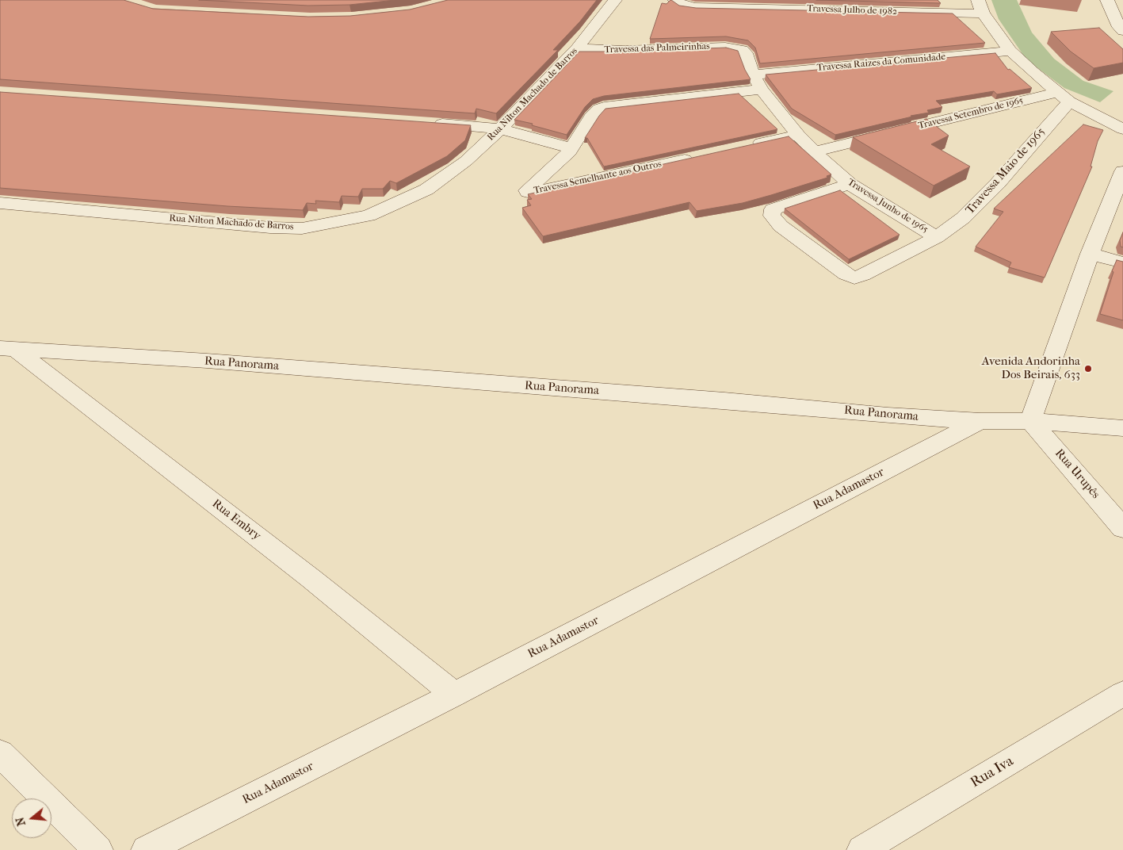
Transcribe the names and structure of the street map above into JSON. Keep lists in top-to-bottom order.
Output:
{
  "streets": {
    "street": [
      "Travessa Julho de 1982",
      "Travessa das Palmeirinhas",
      "Travessa Raizes da Comunidade",
      "Rua Nilton Machado de Barros",
      "Travessa Setembro de 1965",
      "Travessa Maio de 1965",
      "Travessa Semelhante aos Outros",
      "Travessa Junho de 1965",
      "Rua Panorama",
      "Rua Urupês",
      "Rua Adamastor",
      "Rua Embry",
      "Rua Iva"
    ]
  },
  "crossings": [
    ["Travessa das Palmeirinhas", "Rua Nilton Machado de Barros"],
    ["Travessa das Palmeirinhas", "Travessa Junho de 1965"],
    ["Travessa Raizes da Comunidade", "Travessa Junho de 1965"],
    ["Travessa Setembro de 1965", "Travessa Maio de 1965"],
    ["Travessa Setembro de 1965", "Travessa Junho de 1965"],
    ["Travessa Maio de 1965", "Travessa Junho de 1965"],
    ["Travessa Semelhante aos Outros", "Travessa Junho de 1965"],
    ["Rua Panorama", "Rua Urupês"],
    ["Rua Panorama", "Rua Adamastor"],
    ["Rua Panorama", "Rua Embry"],
    ["Rua Adamastor", "Rua Embry"]
  ],
  "places": ["Avenida Andorinha Dos Beirais, 633"],
  "north": "left"
}
